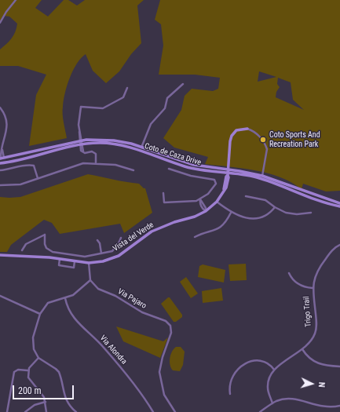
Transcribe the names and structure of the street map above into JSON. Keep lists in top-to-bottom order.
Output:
{
  "streets": {
    "main road": ["Coto de Caza Drive", "Vista del Verde"],
    "street": ["Via Pajaro", "Trigo Trail", "Via Alondra"]
  },
  "crossings": [
    ["Coto de Caza Drive", "Vista del Verde"]
  ],
  "places": ["Coto Sports And Recreation Park"],
  "scale_bar": "200 m",
  "north": "right"
}
